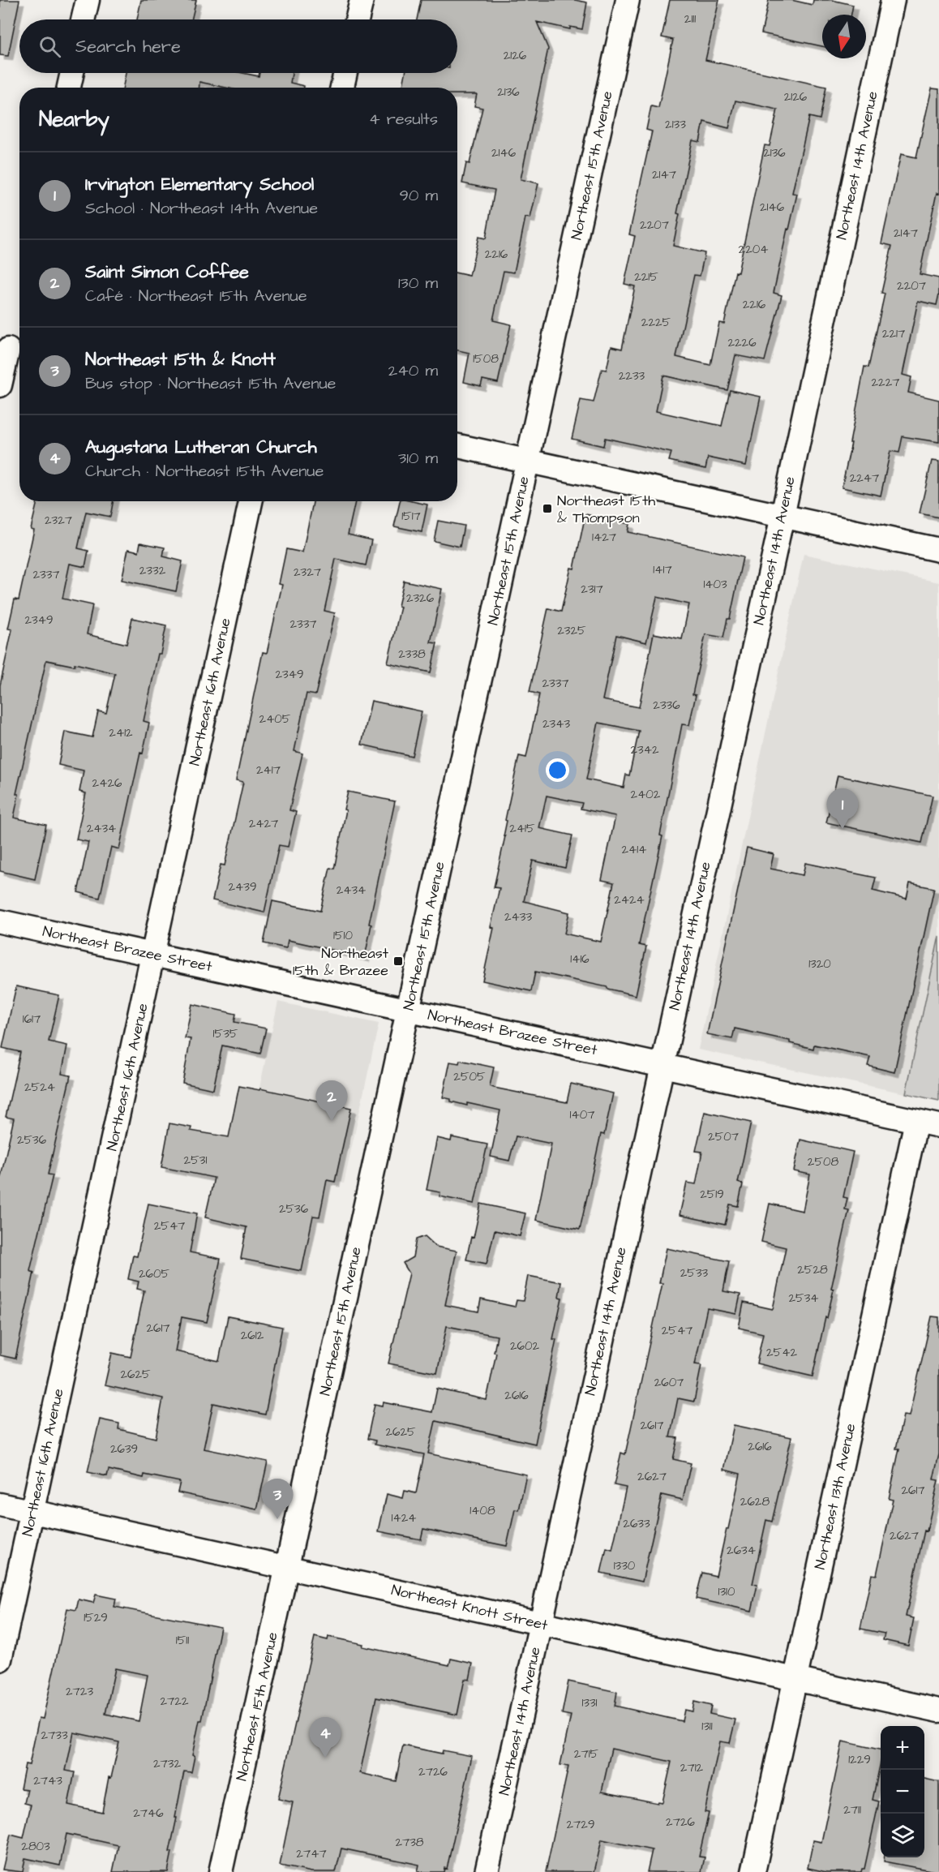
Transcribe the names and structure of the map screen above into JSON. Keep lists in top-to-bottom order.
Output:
{
  "streets": {
    "street": [
      "Northeast 15th Avenue",
      "Northeast 14th Avenue",
      "Northeast 16th Avenue",
      "Northeast Brazee Street",
      "Northeast 13th Avenue",
      "Northeast Knott Street"
    ]
  },
  "crossings": [
    ["Northeast 15th Avenue", "Northeast Brazee Street"],
    ["Northeast 15th Avenue", "Northeast Knott Street"],
    ["Northeast 14th Avenue", "Northeast Brazee Street"],
    ["Northeast 14th Avenue", "Northeast Knott Street"],
    ["Northeast 16th Avenue", "Northeast Brazee Street"],
    ["Northeast 16th Avenue", "Northeast Knott Street"],
    ["Northeast Brazee Street", "Northeast 13th Avenue"],
    ["Northeast 13th Avenue", "Northeast Knott Street"]
  ],
  "places": {
    "transit": ["Northeast 15th & Thompson", "Northeast 15th & Brazee"]
  },
  "house_numbers": [
    "2111",
    "2126",
    "2136",
    "2126",
    "2133",
    "2146",
    "2136",
    "2147",
    "2146",
    "2207",
    "2147",
    "2204",
    "2216",
    "2215",
    "2207",
    "2216",
    "2225",
    "2217",
    "2226",
    "1508",
    "2233",
    "2227",
    "2247",
    "1517",
    "2327",
    "1427",
    "1417",
    "2332",
    "2327",
    "2337",
    "1403",
    "2317",
    "2326",
    "2349",
    "2337",
    "2325",
    "2338",
    "2349",
    "2337",
    "2336",
    "2405",
    "2343",
    "2412",
    "2342",
    "2417",
    "2426",
    "2402",
    "2427",
    "2434",
    "2415",
    "2414",
    "2439",
    "2434",
    "2424",
    "2433",
    "1510",
    "1416",
    "1320",
    "1617",
    "1535",
    "2505",
    "2524",
    "1407",
    "2507",
    "2536",
    "2531",
    "2508",
    "2519",
    "2536",
    "2547",
    "2528",
    "2533",
    "2605",
    "2534",
    "2617",
    "2547",
    "2612",
    "2602",
    "2542",
    "2625",
    "2607",
    "2616",
    "2617",
    "2625",
    "2616",
    "2639",
    "2627",
    "2617",
    "2628",
    "1408",
    "1424",
    "2633",
    "2627",
    "2634",
    "1330",
    "1310",
    "1529",
    "1511",
    "2723",
    "2722",
    "1331",
    "1311",
    "2733",
    "2715",
    "1229",
    "2732",
    "2712",
    "2726",
    "2743",
    "2711",
    "2746",
    "2726",
    "2729",
    "2738",
    "2803",
    "2747"
  ],
  "north": "bottom",
  "page": {
    "search": "Search here",
    "heading": ["Nearby", "4 results"],
    "list": [
      {
        "mark": "1",
        "name": "Irvington Elementary School",
        "note": "School · Northeast 14th Avenue",
        "value": "90 m"
      },
      {
        "mark": "2",
        "name": "Saint Simon Coffee",
        "note": "Café · Northeast 15th Avenue",
        "value": "130 m"
      },
      {
        "mark": "3",
        "name": "Northeast 15th & Knott",
        "note": "Bus stop · Northeast 15th Avenue",
        "value": "240 m"
      },
      {
        "mark": "4",
        "name": "Augustana Lutheran Church",
        "note": "Church · Northeast 15th Avenue",
        "value": "310 m"
      }
    ],
    "pins": [
      "1",
      "2",
      "3",
      "4"
    ],
    "map_buttons": ["+", "−"]
  }
}
